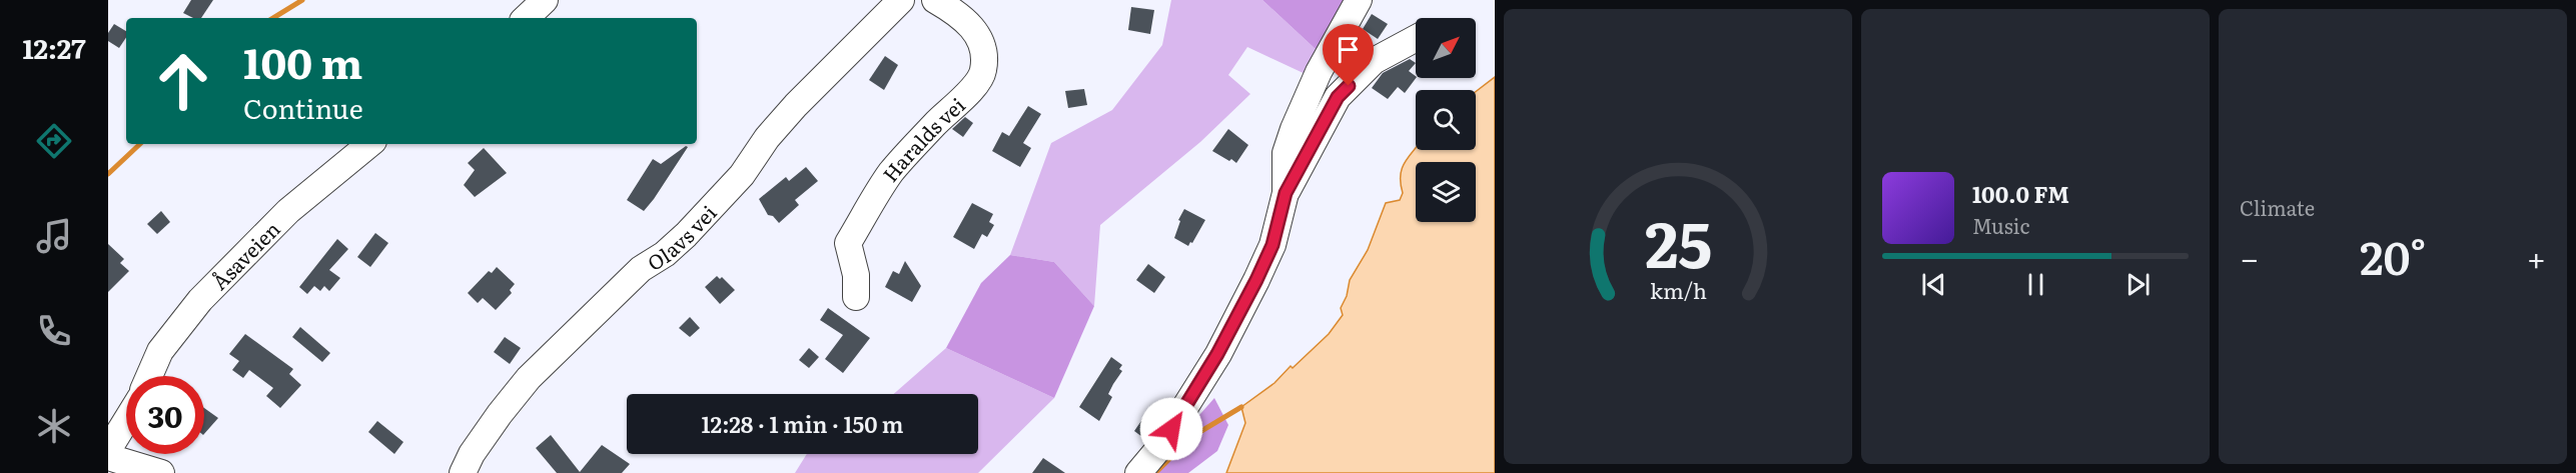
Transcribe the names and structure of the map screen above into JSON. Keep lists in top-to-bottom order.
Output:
{
  "streets": {
    "street": ["Haralds vei", "Olavs vei", "Åsaveien"]
  },
  "north": "top right",
  "page": {
    "tabs": "12:27",
    "tile": "Climate",
    "turn": ["100 m", "Continue"],
    "song": ["100.0 FM", "Music"],
    "heat": ["−", "20°", "+"],
    "limit": "30",
    "trip": "12:28 · 1 min · 150 m",
    "gauge": ["25", "km/h"]
  }
}
